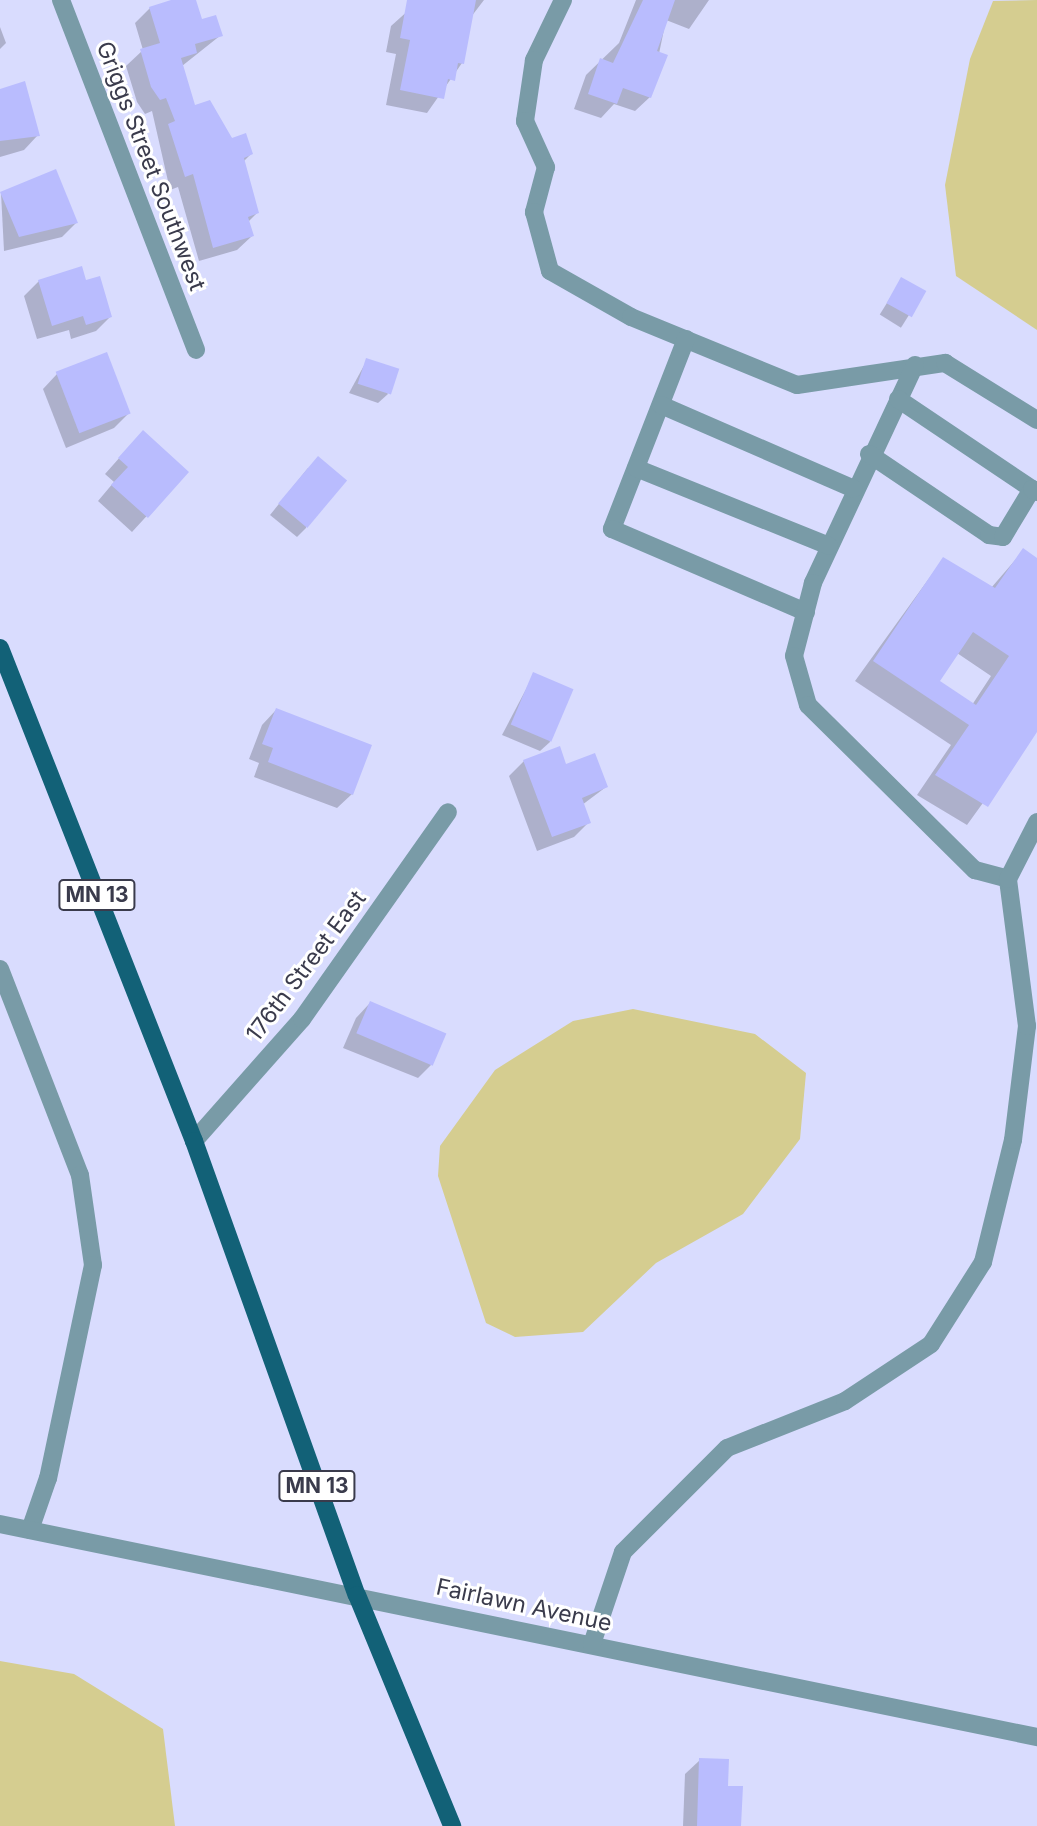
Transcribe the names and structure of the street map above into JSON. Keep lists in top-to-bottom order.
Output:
{
  "streets": {
    "main road": ["MN 13"],
    "street": ["Griggs Street Southwest", "176th Street East", "Fairlawn Avenue"]
  },
  "crossings": [
    ["MN 13", "176th Street East"],
    ["MN 13", "Fairlawn Avenue"]
  ]
}
